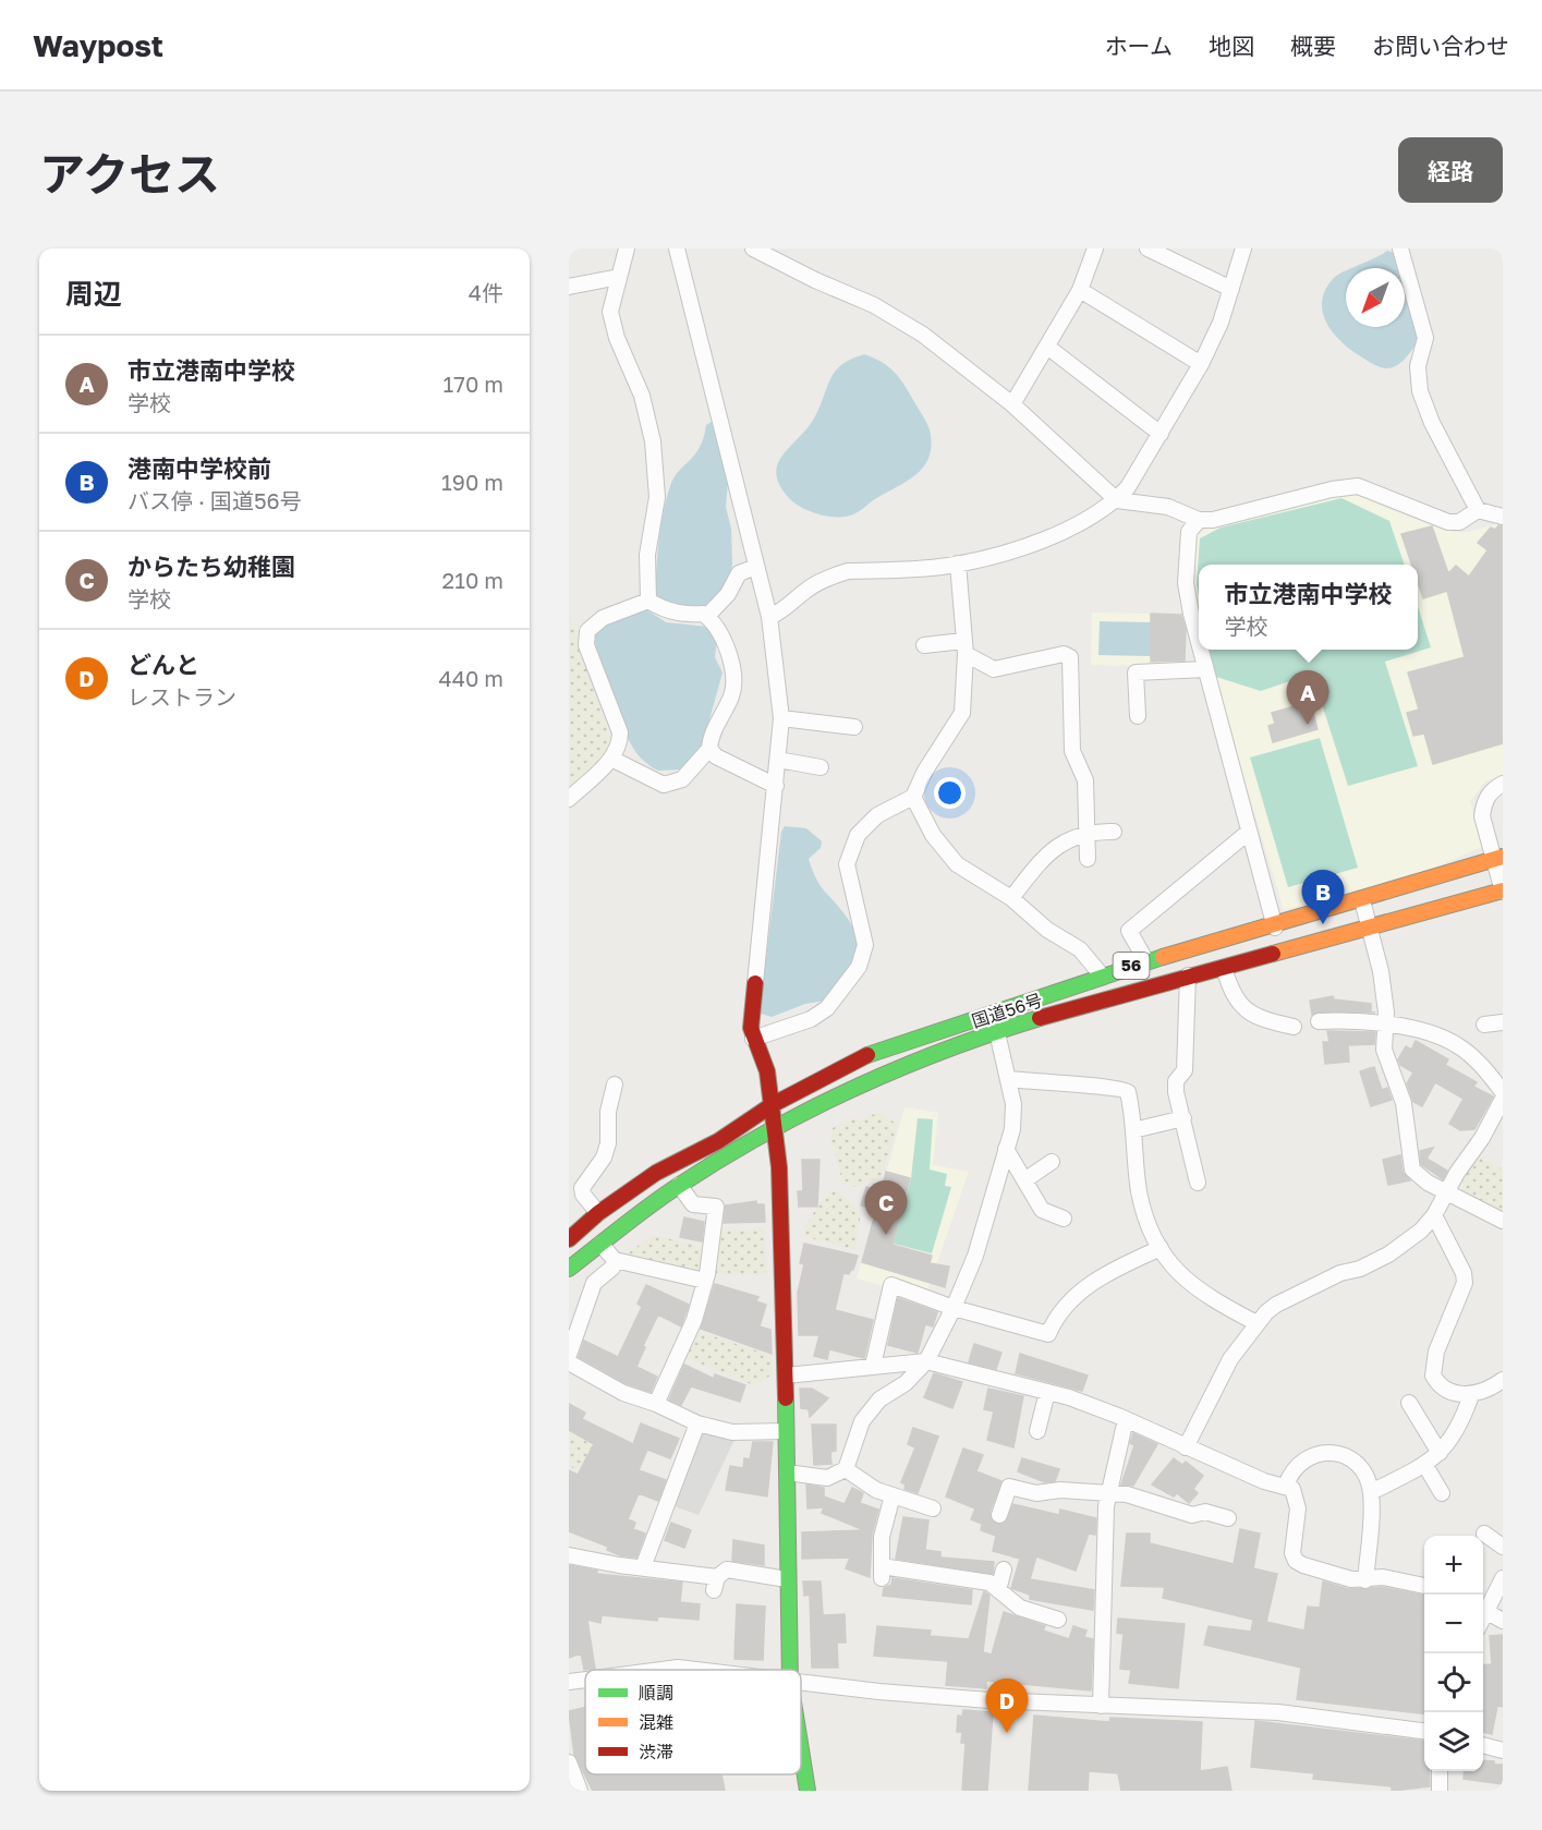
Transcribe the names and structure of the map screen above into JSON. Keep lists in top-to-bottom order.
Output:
{
  "streets": {
    "main road": ["56", "国道56号"]
  },
  "legend": ["順調", "混雑", "渋滞"],
  "north": "bottom left",
  "page": {
    "header": "Waypost",
    "nav": [
      "ホーム",
      "地図",
      "概要",
      "お問い合わせ"
    ],
    "title": "アクセス",
    "buttons": "経路",
    "heading": ["周辺", "4件"],
    "list": [
      {
        "mark": "A",
        "name": "市立港南中学校",
        "note": "学校",
        "value": "170 m"
      },
      {
        "mark": "B",
        "name": "港南中学校前",
        "note": "バス停 · 国道56号",
        "value": "190 m"
      },
      {
        "mark": "C",
        "name": "からたち幼稚園",
        "note": "学校",
        "value": "210 m"
      },
      {
        "mark": "D",
        "name": "どんと",
        "note": "レストラン",
        "value": "440 m"
      }
    ],
    "popup": ["市立港南中学校", "学校"],
    "pins": [
      "A",
      "B",
      "C",
      "D"
    ],
    "map_buttons": ["+", "−"]
  }
}
